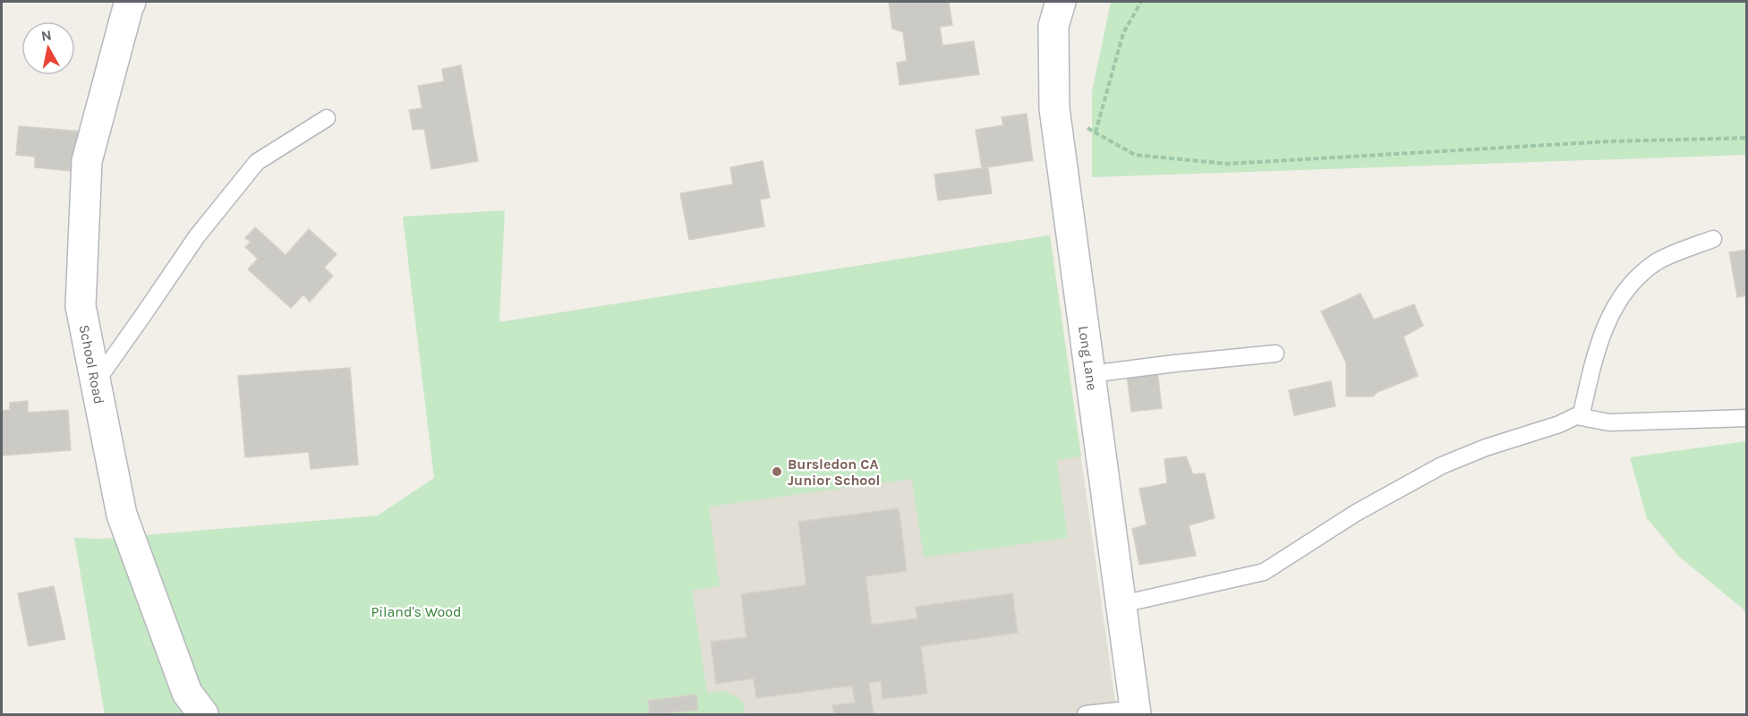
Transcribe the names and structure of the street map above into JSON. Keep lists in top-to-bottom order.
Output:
{
  "streets": {
    "street": ["Long Lane", "School Road"]
  },
  "parks": ["Piland's Wood"],
  "places": ["Bursledon CA Junior School"],
  "north": "top"
}
